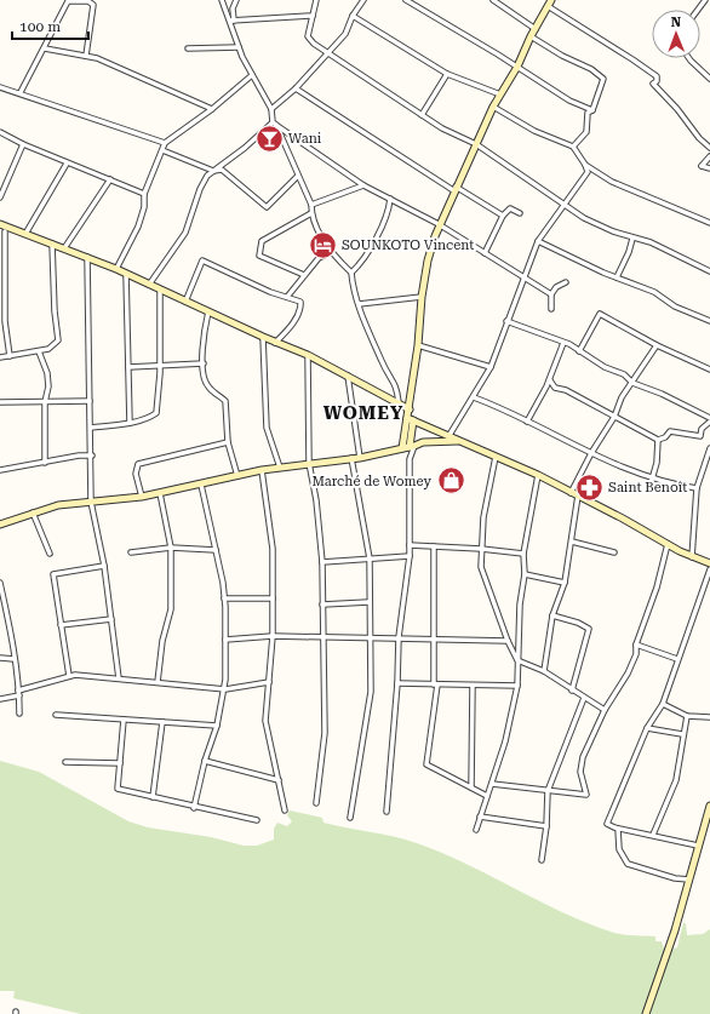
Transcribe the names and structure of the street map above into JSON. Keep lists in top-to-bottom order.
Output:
{
  "districts": ["WOMEY"],
  "places": {
    "bar": ["Wani"],
    "hotel": ["SOUNKOTO Vincent"],
    "shop": ["Marché de Womey"],
    "pharmacy": ["Saint Benoît"]
  },
  "scale_bar": "100 m",
  "north": "top"
}
